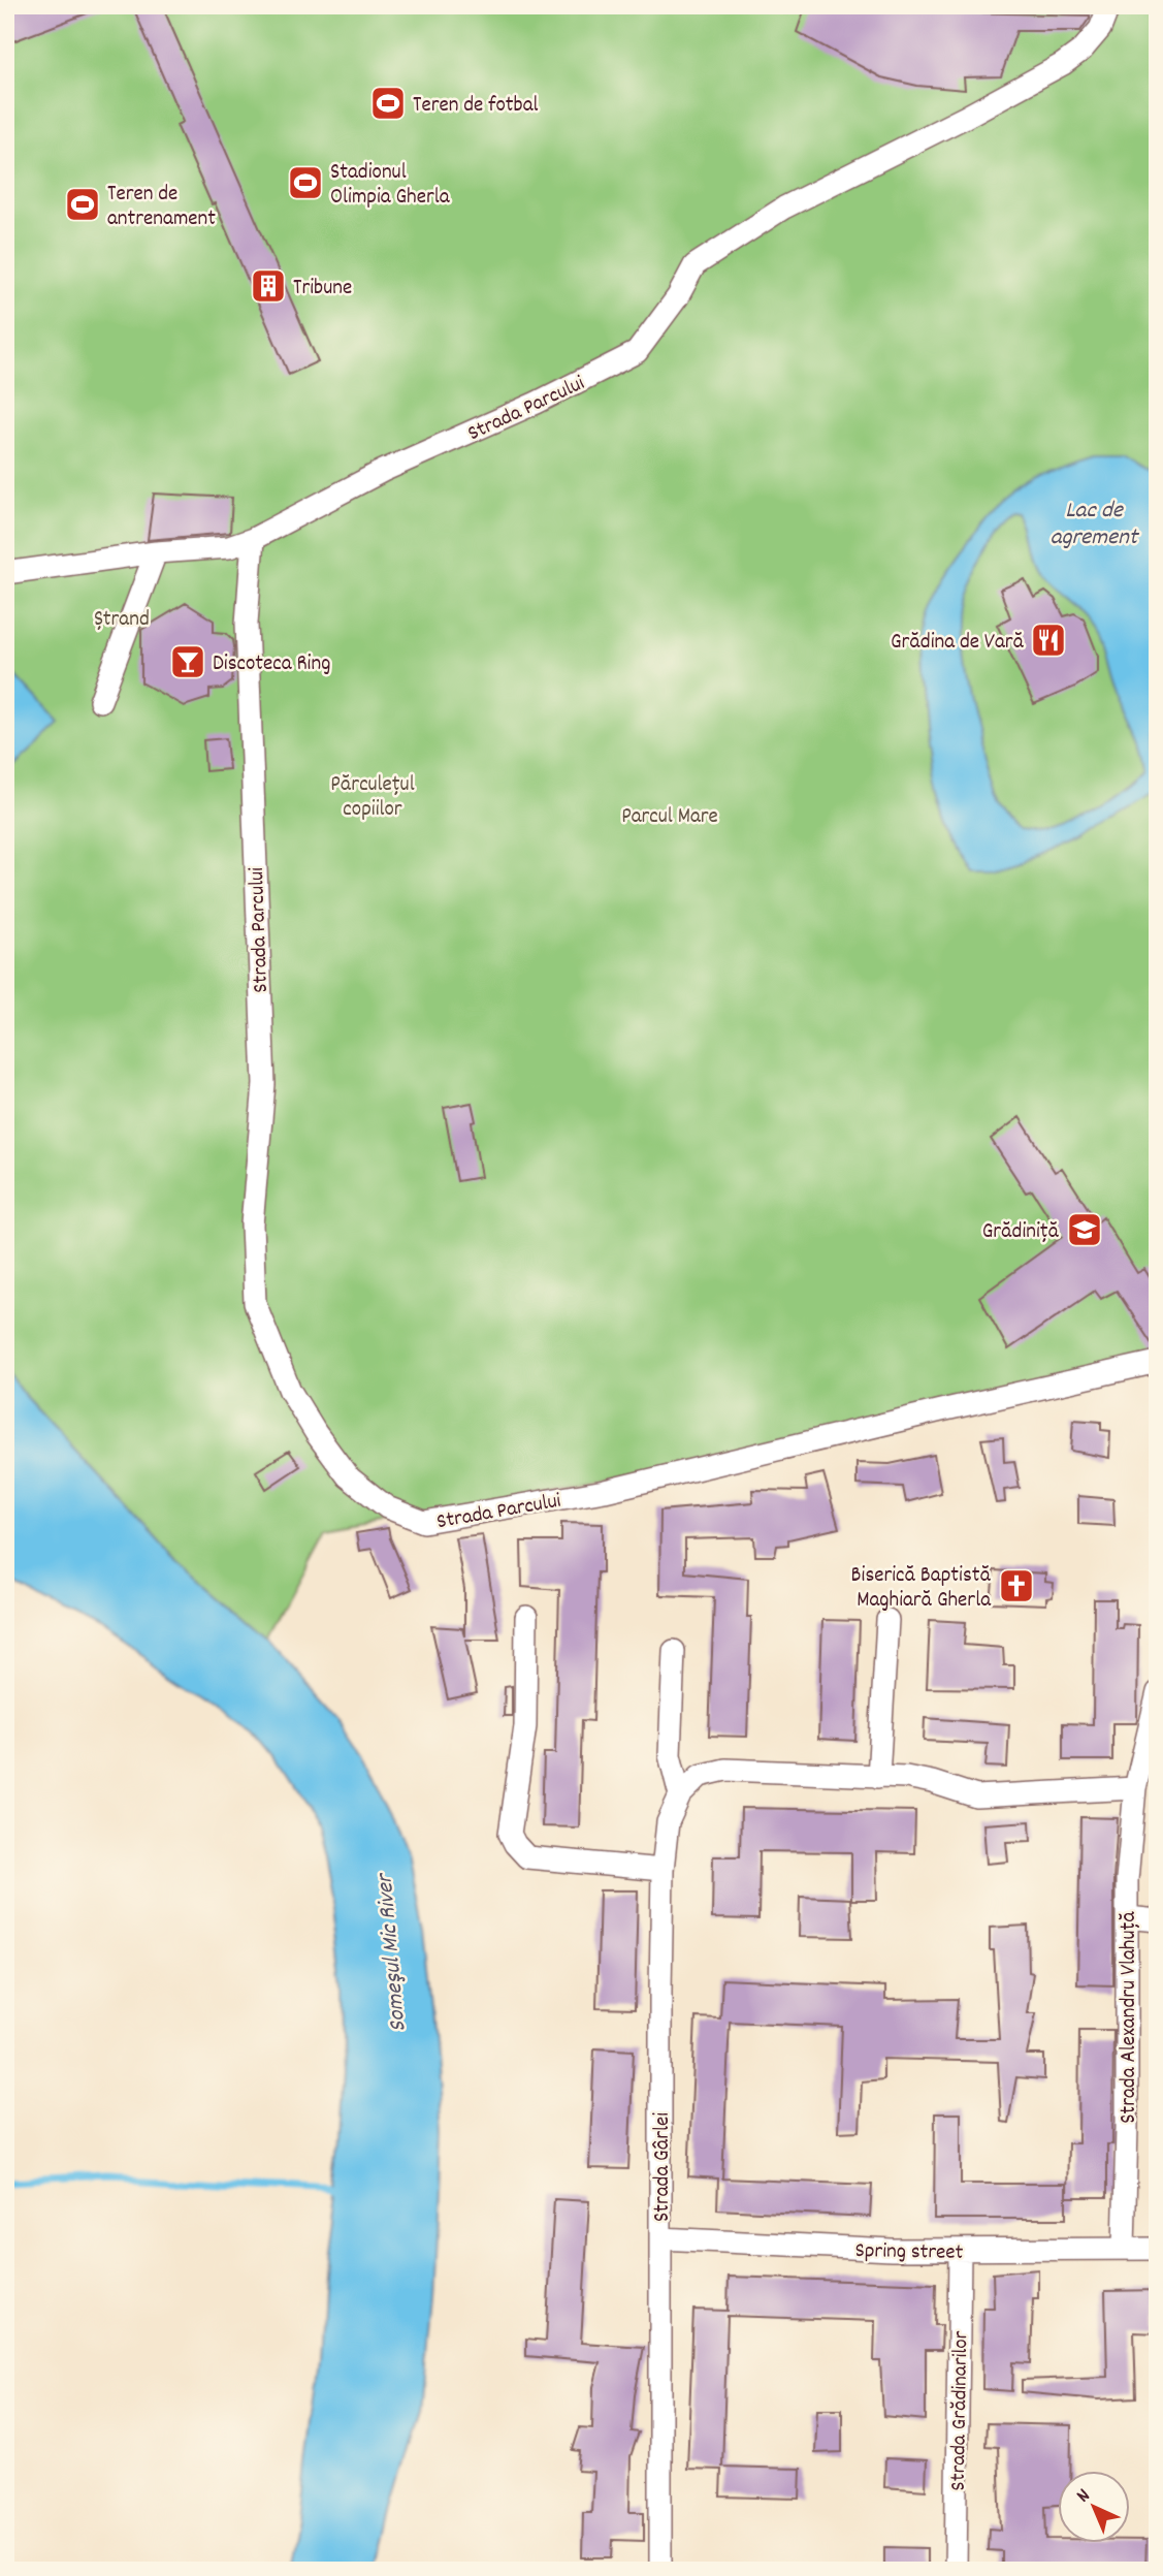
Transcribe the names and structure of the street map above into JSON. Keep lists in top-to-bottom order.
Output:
{
  "streets": {
    "street": [
      "Strada Parcului",
      "Strada Alexandru Vlahuță",
      "Strada Gârlei",
      "Spring street",
      "Strada Grădinarilor"
    ]
  },
  "crossings": [
    ["Strada Alexandru Vlahuță", "Spring street"],
    ["Strada Gârlei", "Spring street"],
    ["Spring street", "Strada Grădinarilor"]
  ],
  "water": ["Lac de agrement", "Someşul Mic River"],
  "parks": ["Ștrand", "Părculețul copiilor", "Parcul Mare"],
  "places": {
    "sports": ["Teren de fotbal", "Stadionul Olimpia Gherla", "Teren de antrenament"],
    "building": ["Tribune"],
    "restaurant": ["Grădina de Vară"],
    "bar": ["Discoteca Ring"],
    "school or university": ["Grădiniță"],
    "church": ["Biserică Baptistă Maghiară Gherla"]
  },
  "north": "top left"
}
